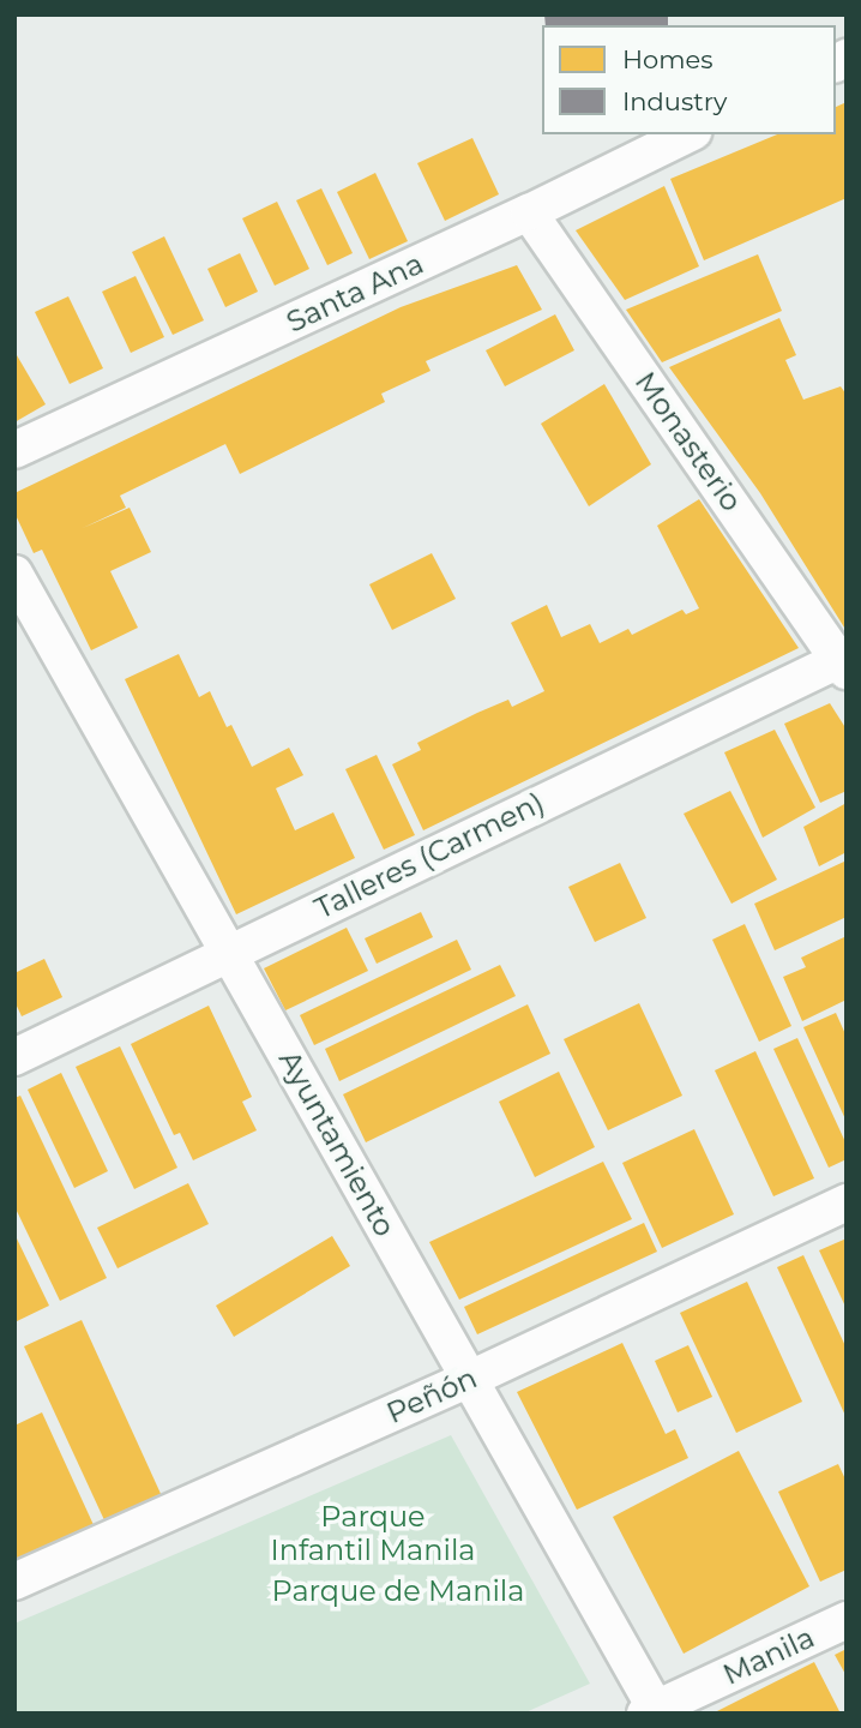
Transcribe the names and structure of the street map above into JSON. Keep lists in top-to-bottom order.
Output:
{
  "streets": {
    "street": [
      "Santa Ana",
      "Monasterio",
      "Talleres (Carmen)",
      "Ayuntamiento",
      "Peñón",
      "Manila"
    ]
  },
  "crossings": [
    ["Santa Ana", "Monasterio"],
    ["Monasterio", "Talleres (Carmen)"],
    ["Talleres (Carmen)", "Ayuntamiento"],
    ["Ayuntamiento", "Peñón"],
    ["Ayuntamiento", "Manila"]
  ],
  "parks": ["Parque Infantil Manila", "Parque de Manila"],
  "legend": ["Homes", "Industry"]
}
